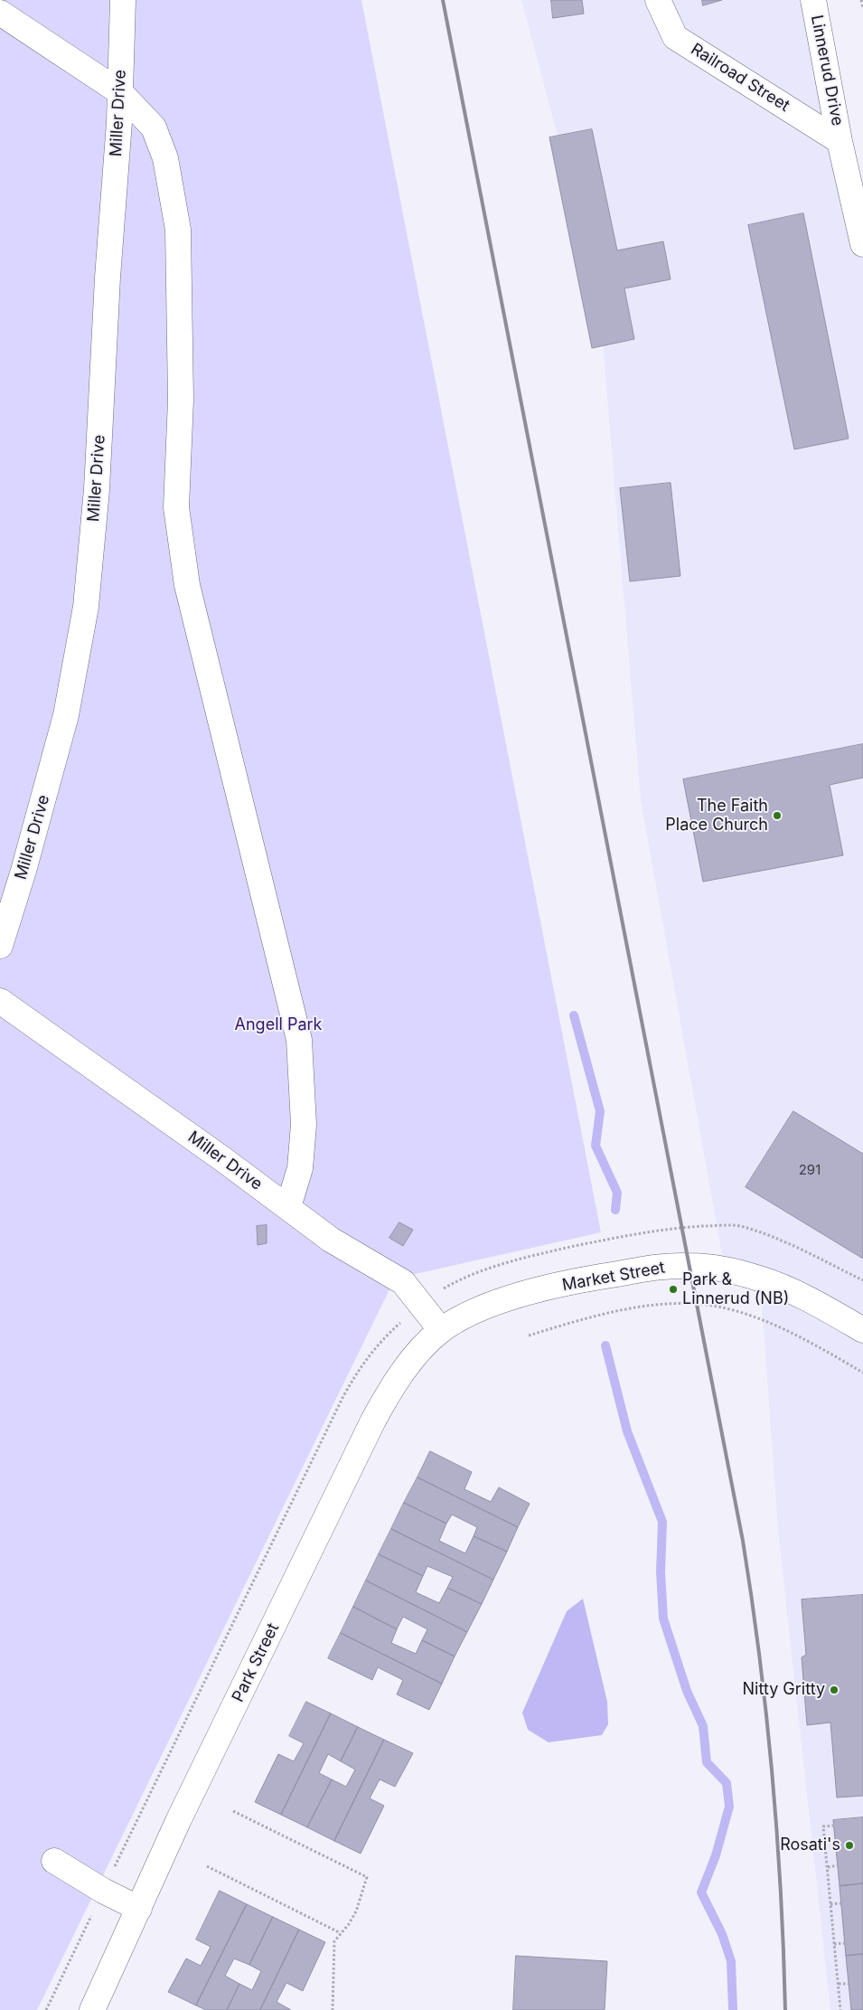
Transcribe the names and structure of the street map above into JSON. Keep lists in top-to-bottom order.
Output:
{
  "streets": {
    "street": [
      "Linnerud Drive",
      "Railroad Street",
      "Miller Drive",
      "Market Street",
      "Park Street"
    ]
  },
  "crossings": [
    ["Linnerud Drive", "Railroad Street"],
    ["Miller Drive", "Market Street"],
    ["Miller Drive", "Park Street"],
    ["Market Street", "Park Street"]
  ],
  "parks": ["Angell Park"],
  "places": [
    "The Faith Place Church",
    "Park & Linnerud (NB)",
    "Nitty Gritty",
    "Rosati's"
  ],
  "house_numbers": ["291"]
}
